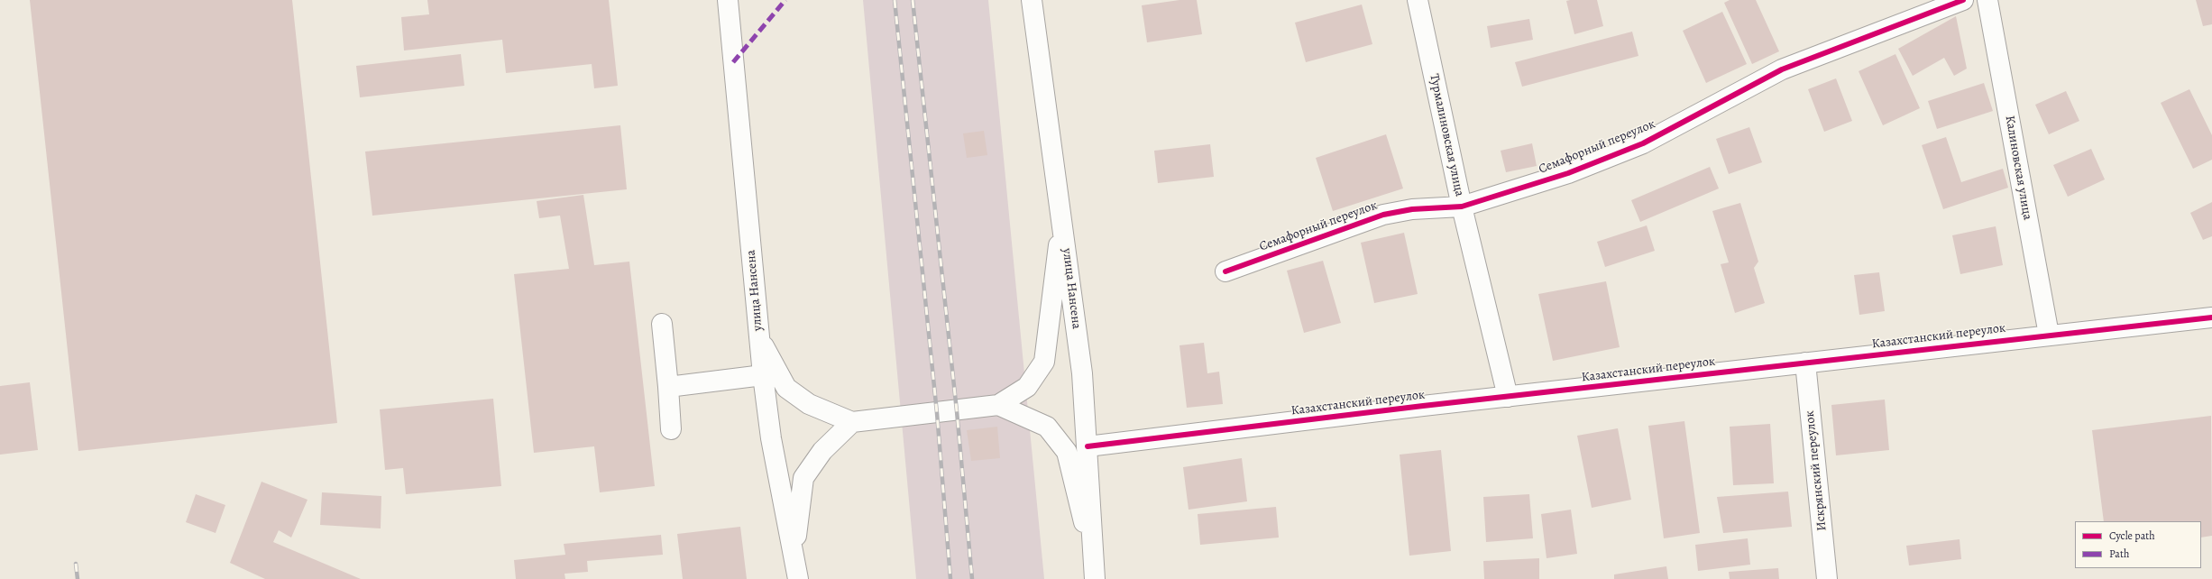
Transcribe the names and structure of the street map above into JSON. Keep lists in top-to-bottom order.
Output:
{
  "streets": {
    "street": [
      "Турмалиновская улица",
      "Семафорный переулок",
      "Калиновская улица",
      "улица Нансена",
      "Казахстанский переулок",
      "Искрянский переулок"
    ]
  },
  "crossings": [
    ["Турмалиновская улица", "Семафорный переулок"],
    ["Турмалиновская улица", "Казахстанский переулок"],
    ["Калиновская улица", "Казахстанский переулок"],
    ["улица Нансена", "Казахстанский переулок"],
    ["Казахстанский переулок", "Искрянский переулок"]
  ],
  "legend": ["Cycle path", "Path"]
}
